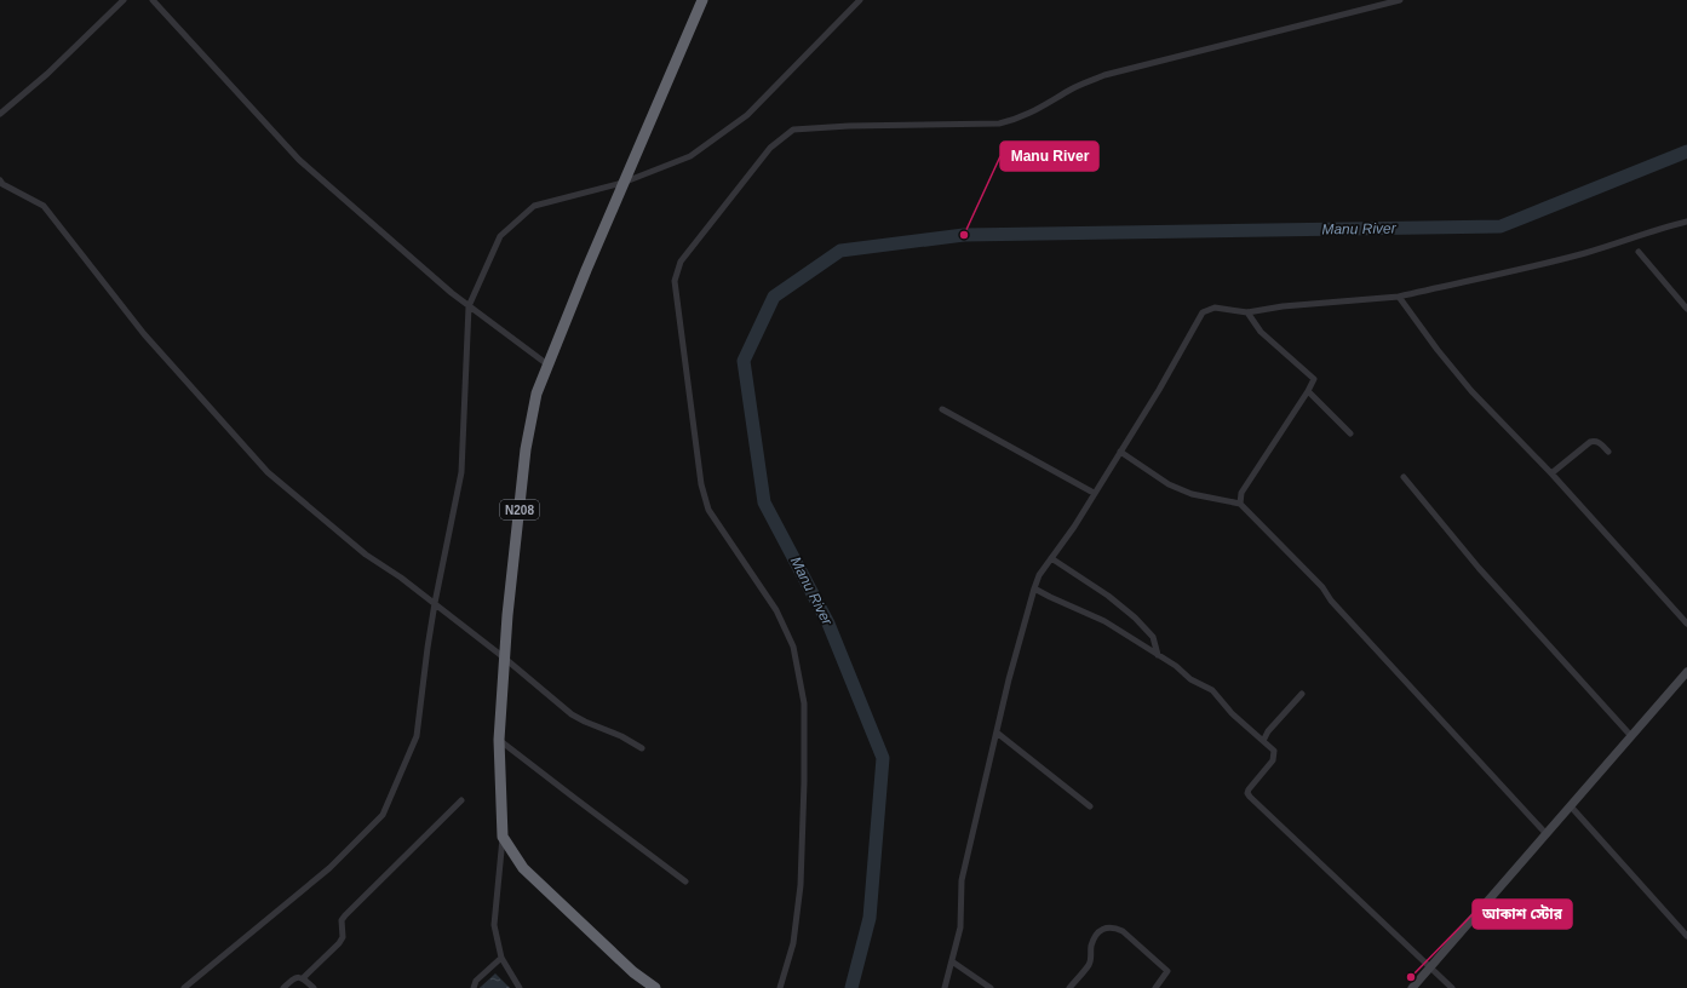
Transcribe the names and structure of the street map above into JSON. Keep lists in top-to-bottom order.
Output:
{
  "streets": {
    "highway": ["N208"]
  },
  "water": ["Manu River"],
  "places": ["Manu River", "আকাশ স্টোর"]
}
